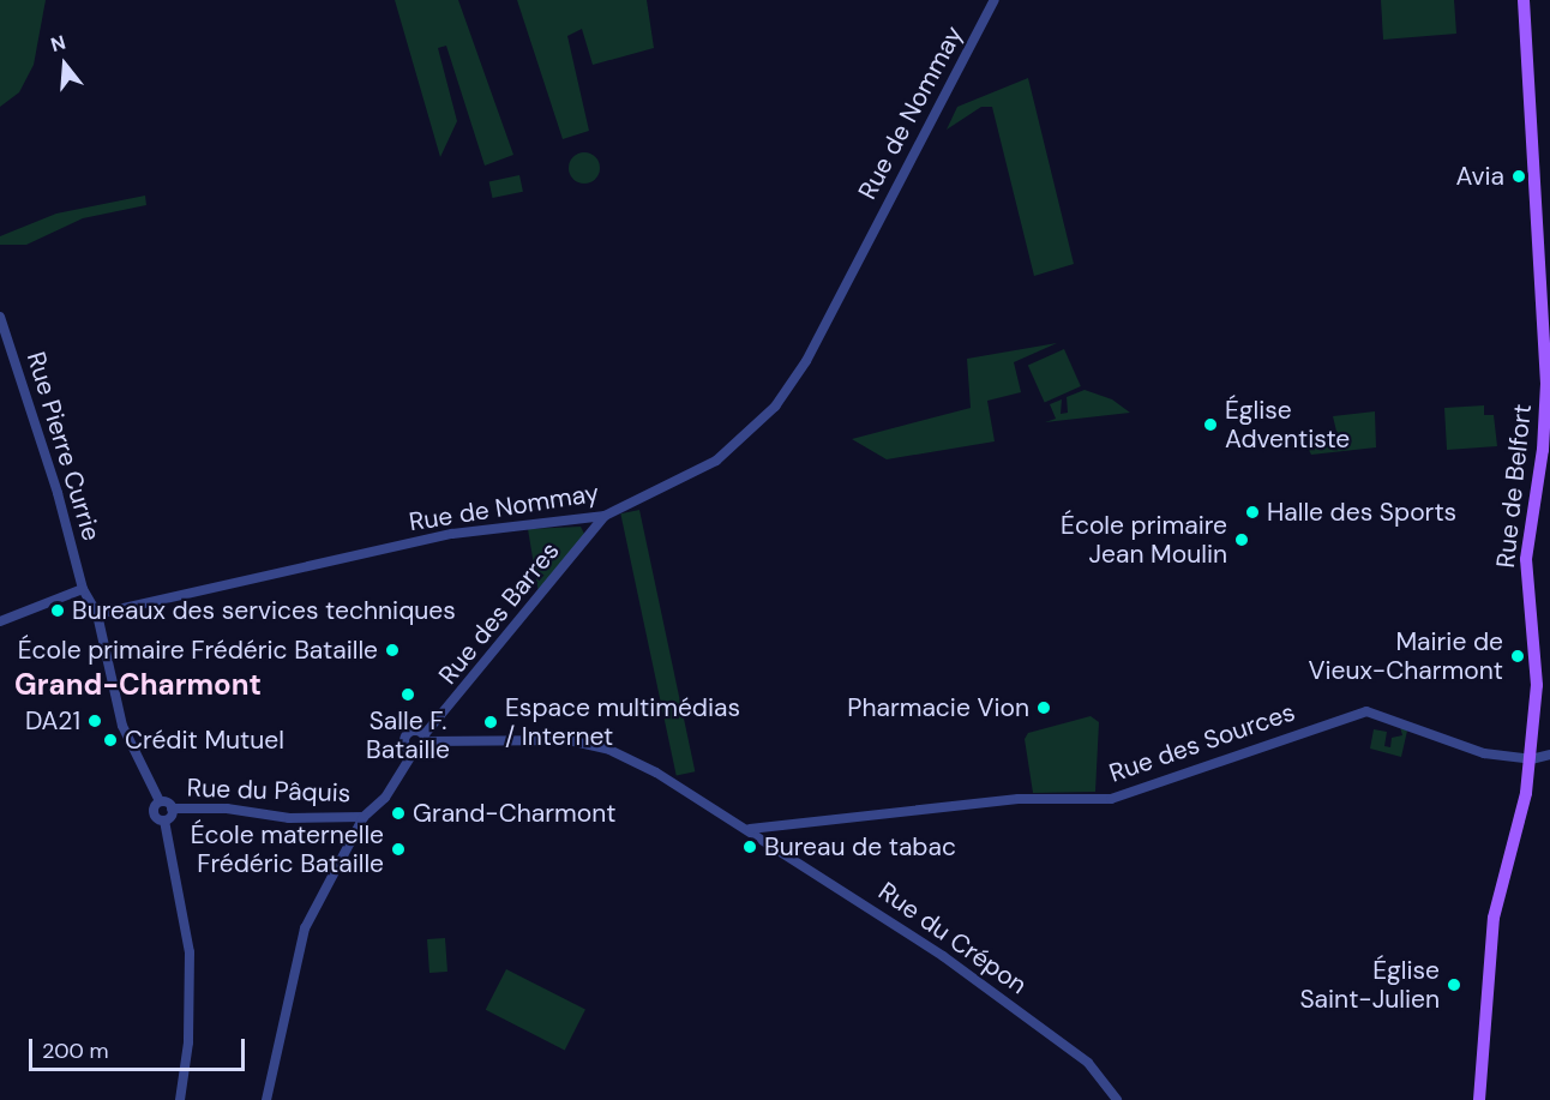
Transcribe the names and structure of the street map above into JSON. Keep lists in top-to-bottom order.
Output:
{
  "streets": {
    "main road": ["Rue de Belfort"],
    "street": [
      "Rue de Nommay",
      "Rue Pierre Currie",
      "Rue des Barres",
      "Rue des Sources",
      "Rue du Pâquis",
      "Rue du Crépon"
    ]
  },
  "crossings": [
    ["Rue de Nommay", "Rue Pierre Currie"],
    ["Rue de Nommay", "Rue des Barres"],
    ["Rue de Belfort", "Rue des Sources"],
    ["Rue des Barres", "Rue du Crépon"],
    ["Rue des Sources", "Rue du Crépon"]
  ],
  "districts": ["Grand-Charmont"],
  "places": [
    "Avia",
    "Église Adventiste",
    "Halle des Sports",
    "École primaire Jean Moulin",
    "Bureaux des services techniques",
    "École primaire Frédéric Bataille",
    "Mairie de Vieux-Charmont",
    "Salle F. Bataille",
    "Pharmacie Vion",
    "DA21",
    "Espace multimédias / Internet",
    "Crédit Mutuel",
    "Grand-Charmont",
    "Bureau de tabac",
    "École maternelle Frédéric Bataille",
    "Église Saint-Julien"
  ],
  "scale_bar": "200 m",
  "north": "top"
}
